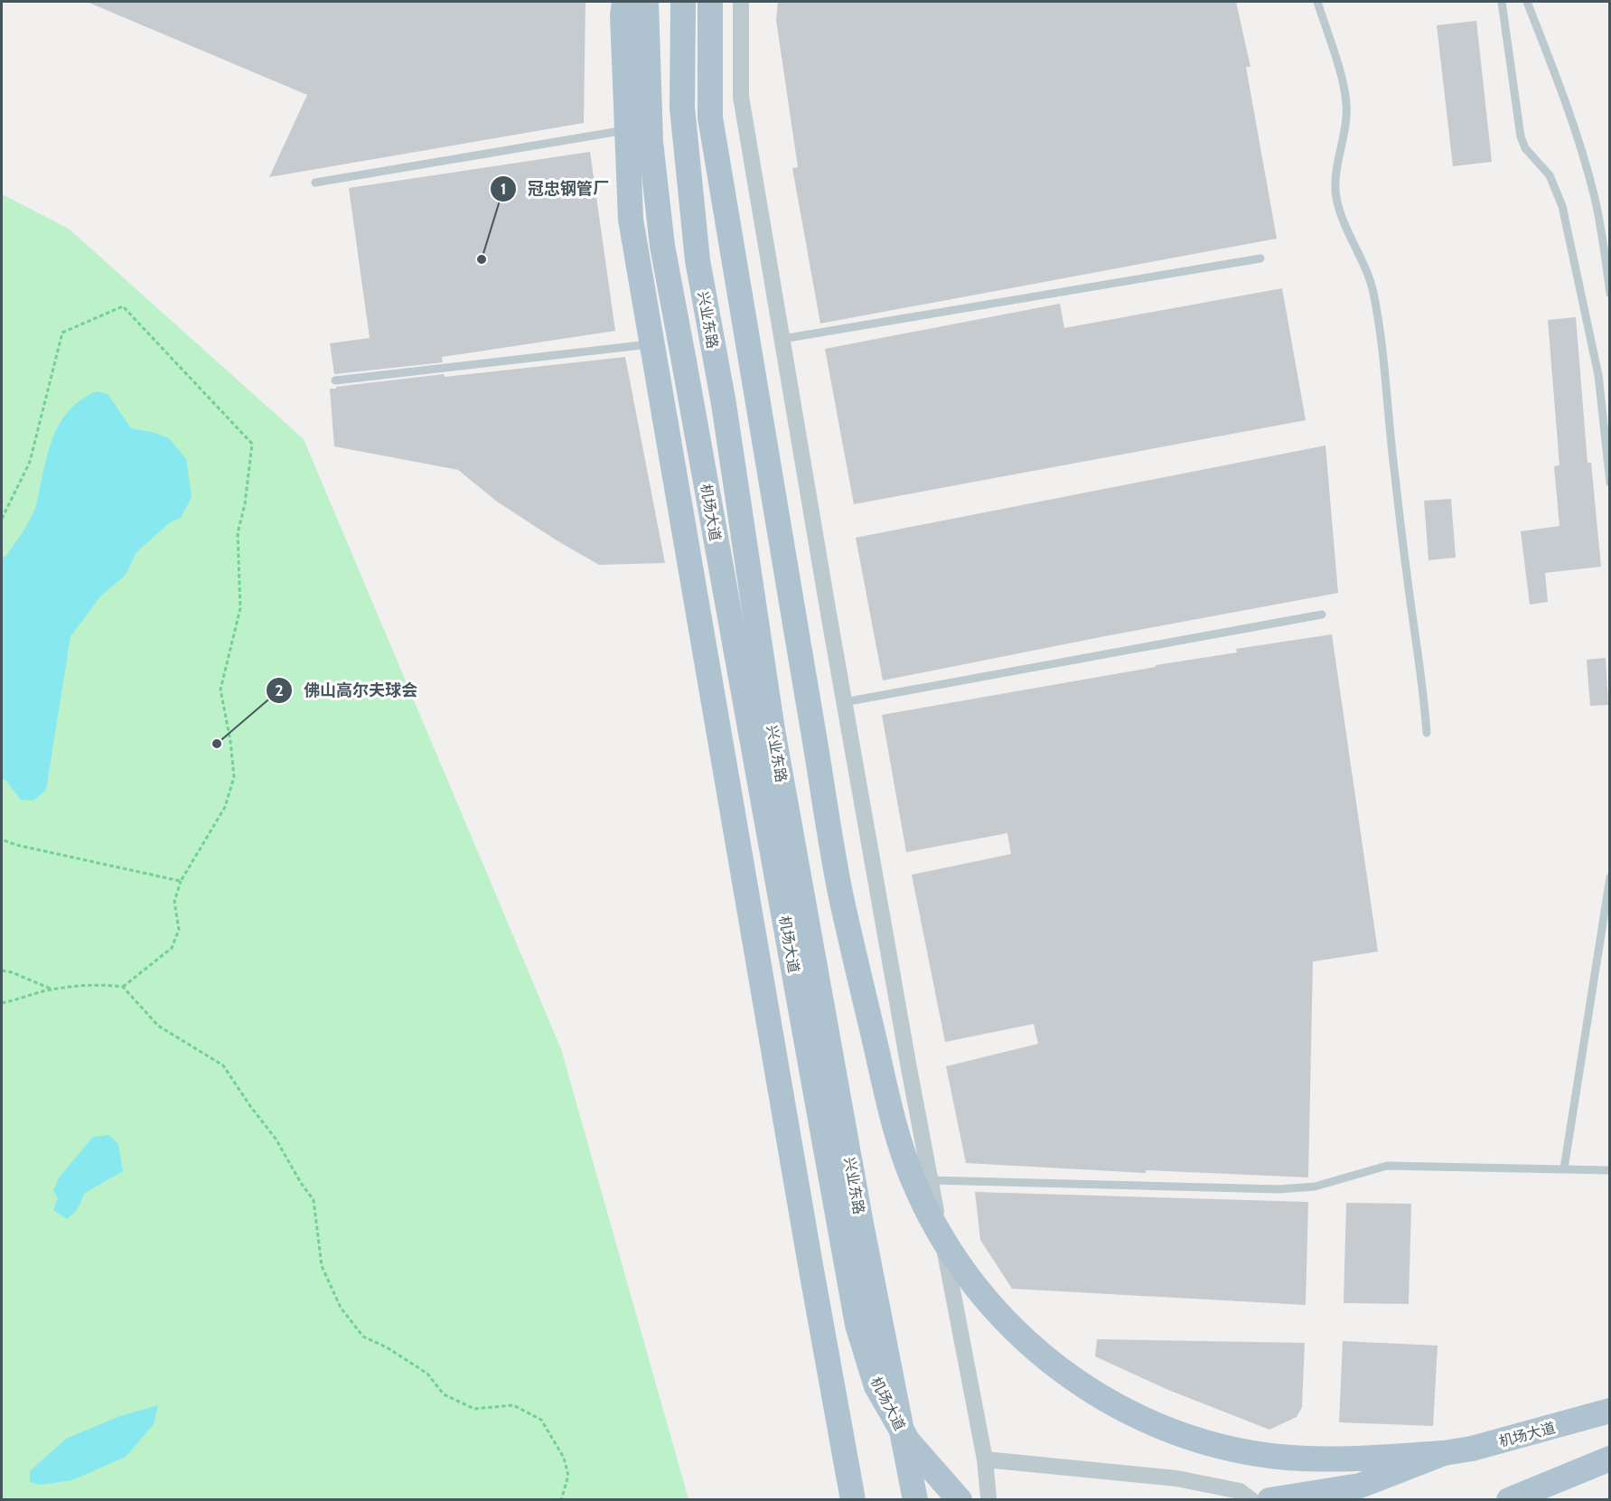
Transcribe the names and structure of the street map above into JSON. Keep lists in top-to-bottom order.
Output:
{
  "streets": {
    "main road": ["兴业东路", "机场大道"]
  },
  "places": ["冠忠钢管厂", "佛山高尔夫球会"]
}
